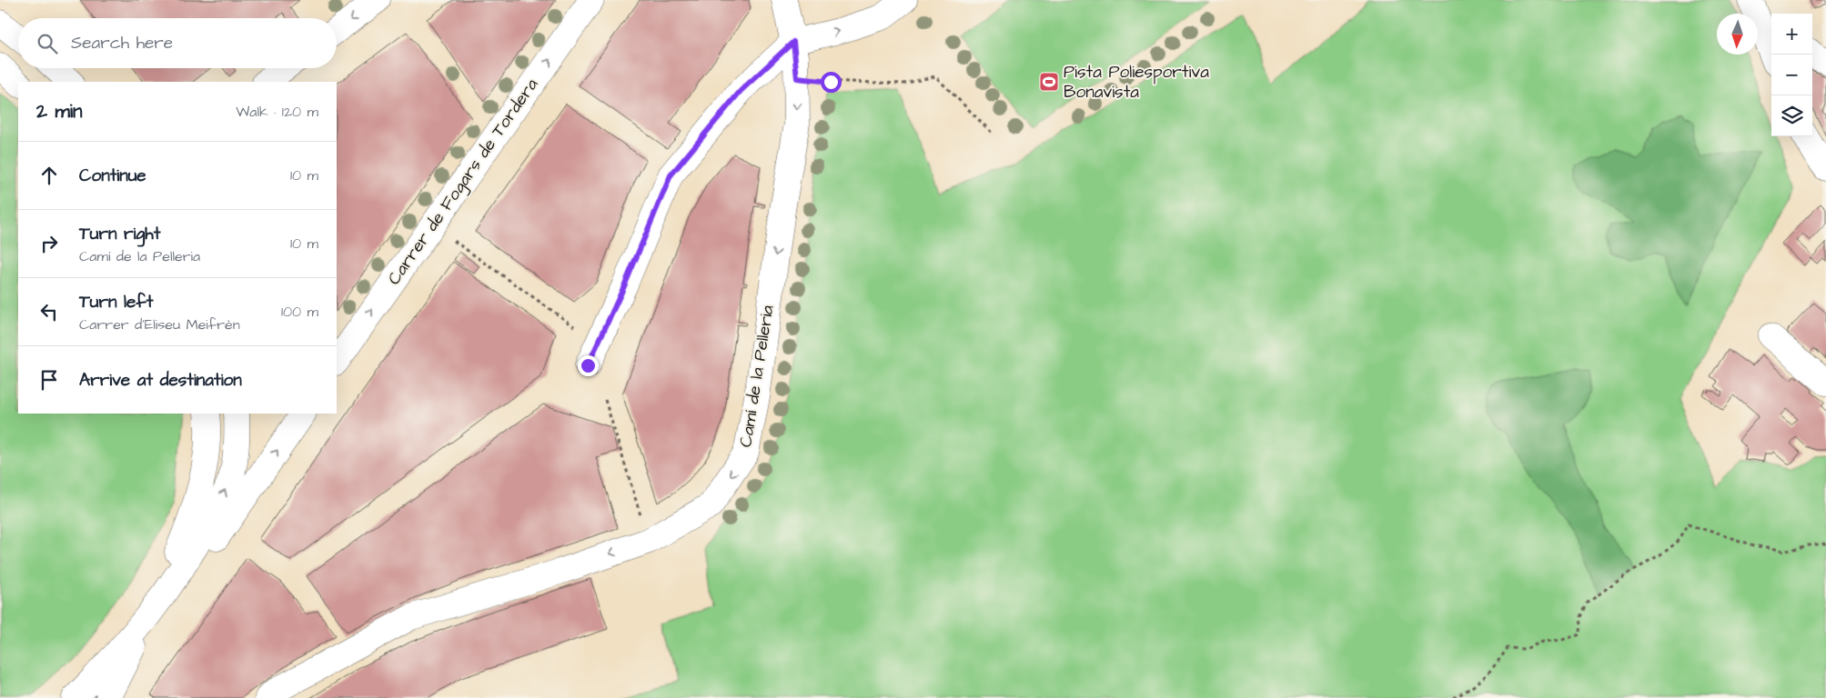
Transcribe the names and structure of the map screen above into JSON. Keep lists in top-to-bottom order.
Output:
{
  "streets": {
    "street": ["Carrer de Fogars de Tordera", "Camí de la Pelleria"]
  },
  "places": {
    "sports": ["Pista Poliesportiva Bonavista"]
  },
  "north": "bottom",
  "page": {
    "map_buttons": ["+", "−"],
    "search": "Search here",
    "heading": ["2 min", "Walk · 120 m"],
    "list": [
      ["Continue", "10 m"],
      ["Turn right", "Camí de la Pelleria", "10 m"],
      ["Turn left", "Carrer d'Eliseu Meifrèn", "100 m"],
      "Arrive at destination"
    ]
  }
}
